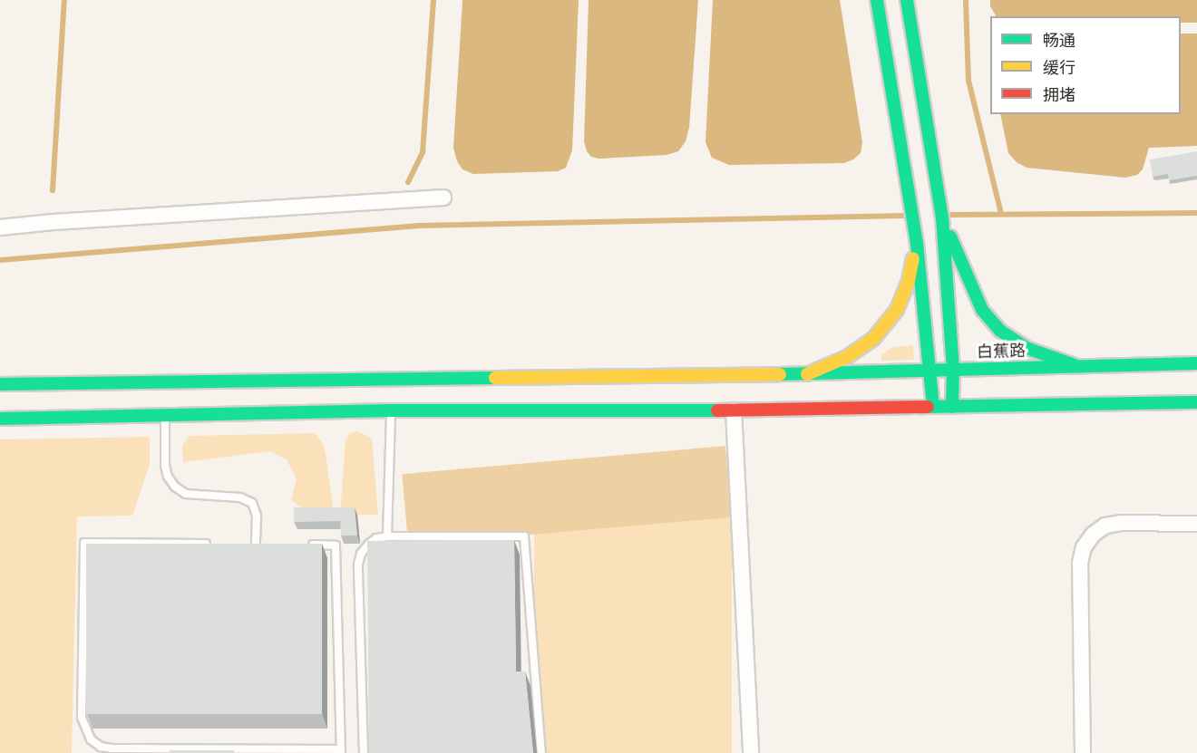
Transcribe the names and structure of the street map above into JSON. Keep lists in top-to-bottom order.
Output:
{
  "streets": {
    "main road": ["白蕉路"]
  },
  "legend": ["畅通", "缓行", "拥堵"]
}
